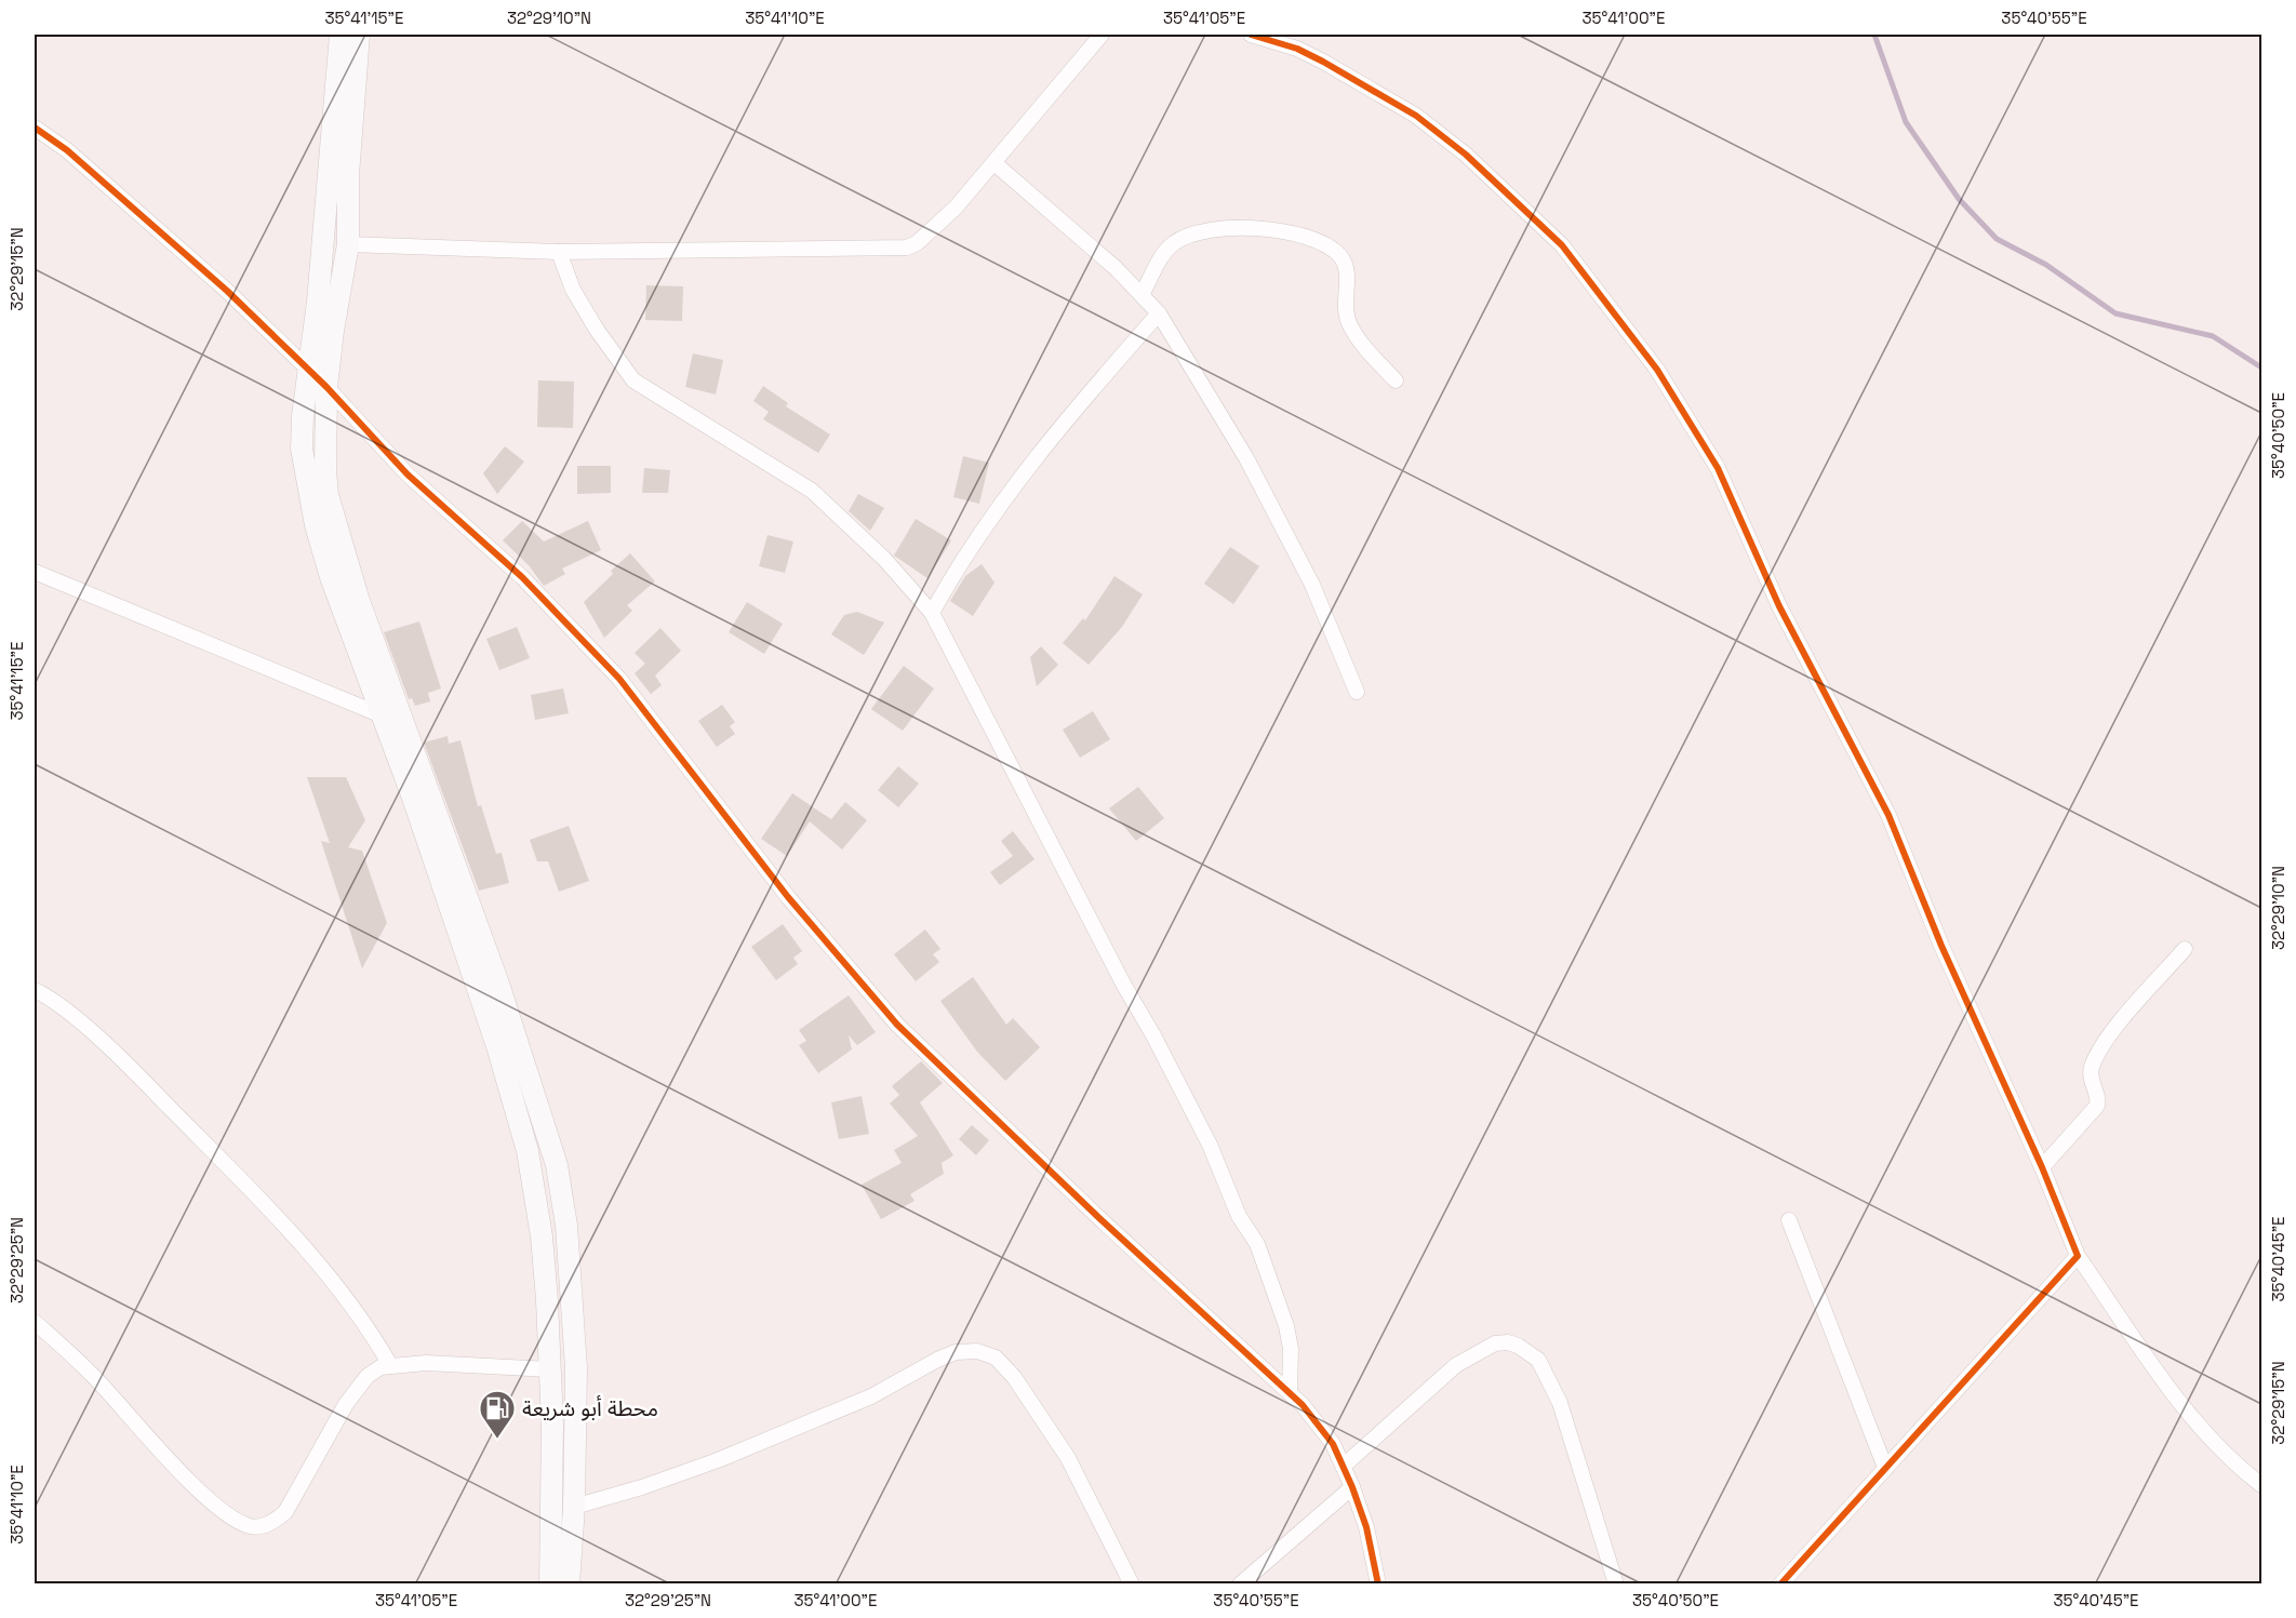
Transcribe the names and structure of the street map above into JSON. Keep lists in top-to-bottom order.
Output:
{
  "places": {
    "fuel station": ["محطة أبو شريعة"]
  },
  "coordinates": [
    "35°41'15\"E",
    "32°29'10\"N",
    "35°41'10\"E",
    "35°41'05\"E",
    "35°41'00\"E",
    "35°40'55\"E",
    "32°29'15\"N",
    "35°40'50\"E",
    "35°40'45\"E",
    "32°29'25\"N"
  ]
}
